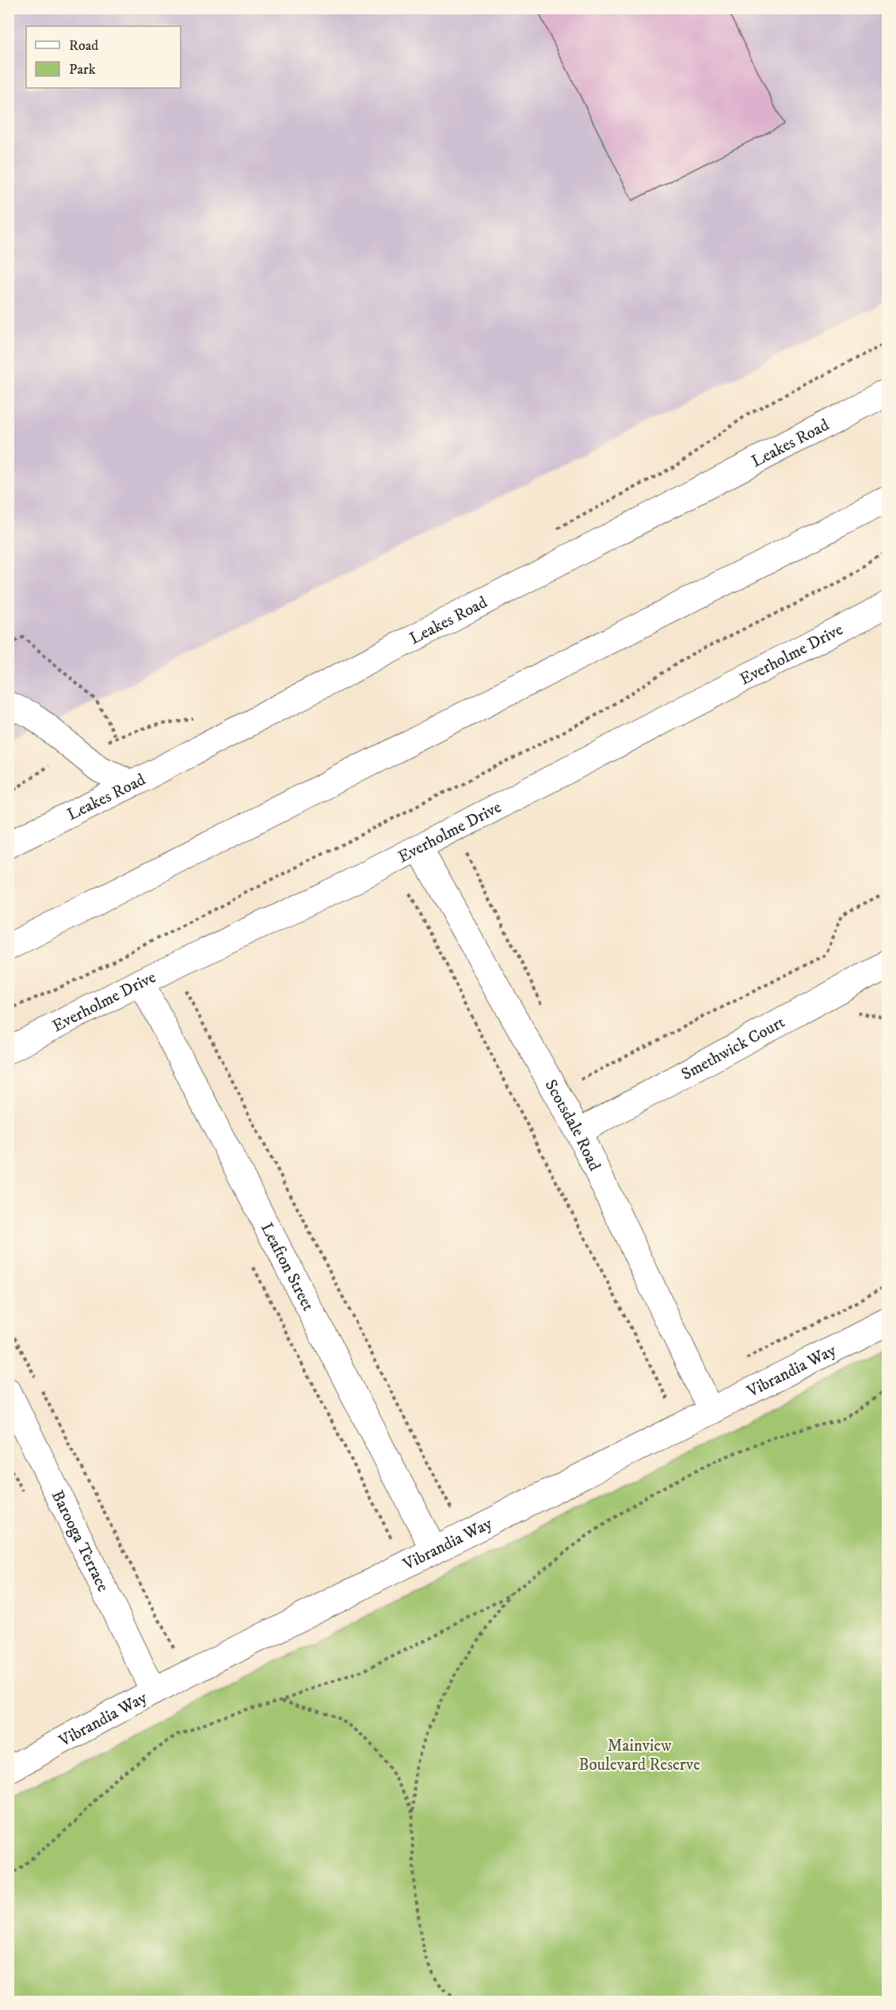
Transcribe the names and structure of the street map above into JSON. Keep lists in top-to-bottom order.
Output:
{
  "streets": {
    "main road": [
      "Leakes Road",
      "Everholme Drive",
      "Smethwick Court",
      "Scotsdale Road",
      "Leafton Street",
      "Vibrandia Way",
      "Barooga Terrace"
    ]
  },
  "crossings": [
    ["Everholme Drive", "Scotsdale Road"],
    ["Everholme Drive", "Leafton Street"],
    ["Smethwick Court", "Scotsdale Road"],
    ["Scotsdale Road", "Vibrandia Way"],
    ["Leafton Street", "Vibrandia Way"],
    ["Vibrandia Way", "Barooga Terrace"]
  ],
  "parks": ["Mainview Boulevard Reserve"],
  "legend": ["Road", "Park"]
}
